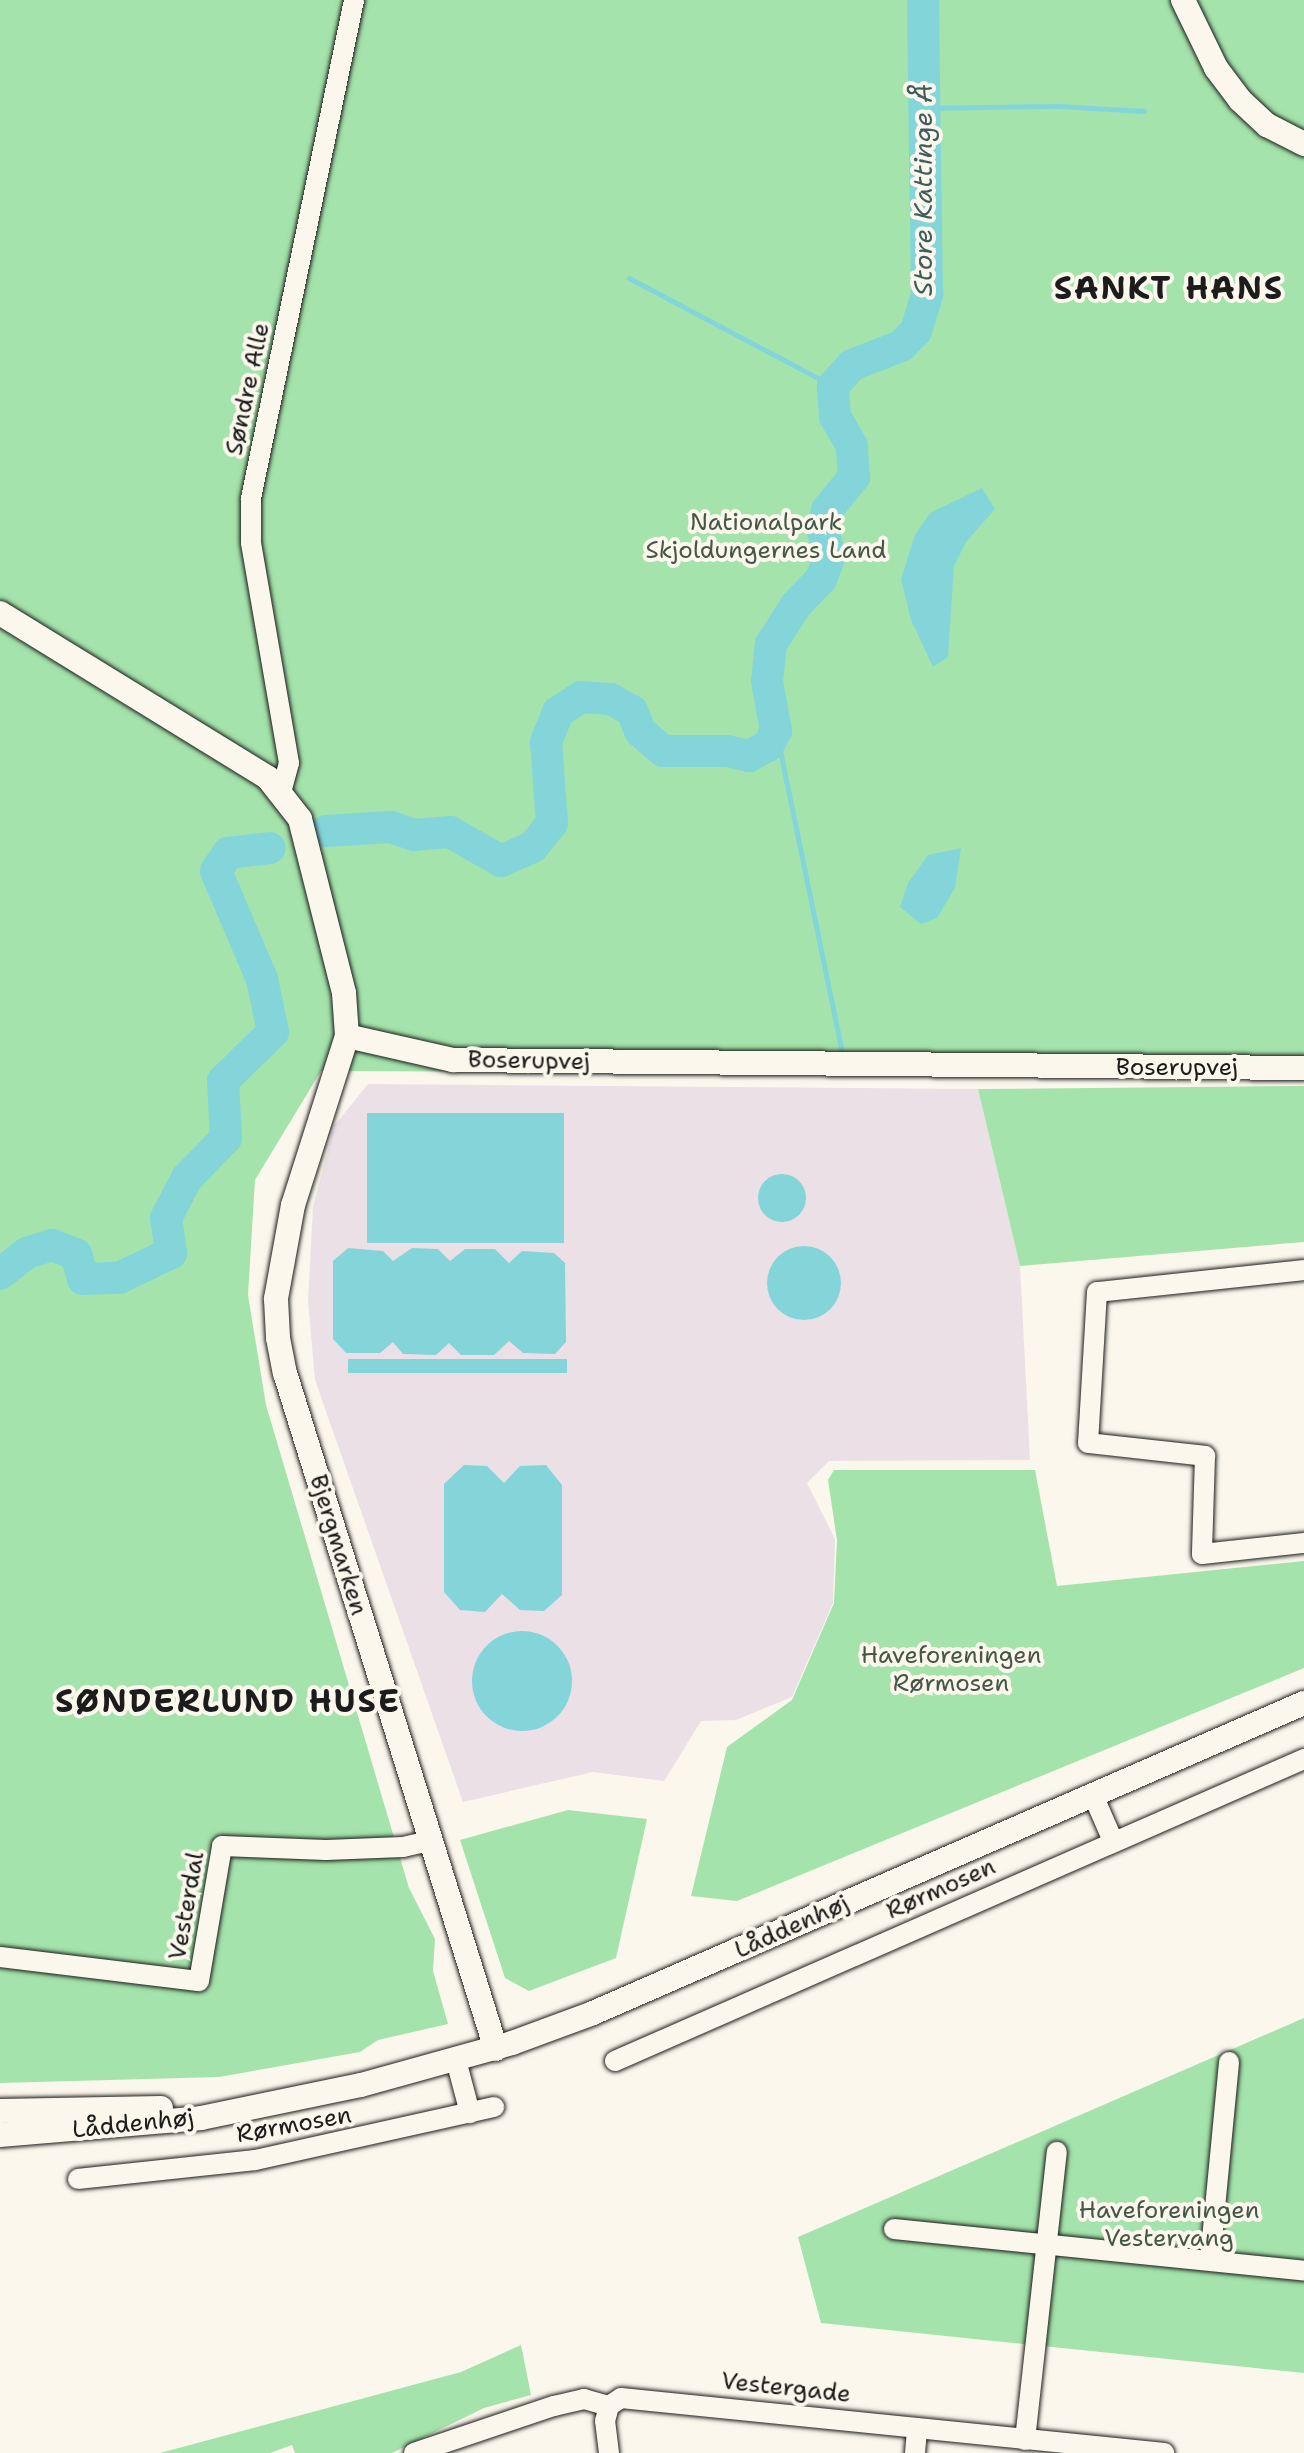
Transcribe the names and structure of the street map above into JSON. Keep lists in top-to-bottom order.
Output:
{
  "streets": {
    "street": [
      "Søndre Alle",
      "Boserupvej",
      "Bjergmarken",
      "Rørmosen",
      "Vesterdal",
      "Låddenhøj",
      "Vestergade"
    ]
  },
  "crossings": [
    ["Boserupvej", "Bjergmarken"],
    ["Bjergmarken", "Vesterdal"],
    ["Bjergmarken", "Låddenhøj"]
  ],
  "districts": ["SANKT HANS", "SØNDERLUND HUSE"],
  "water": ["Store Kattinge Å"],
  "parks": ["Nationalpark Skjoldungernes Land", "Haveforeningen Rørmosen", "Haveforeningen Vestervang"]
}
